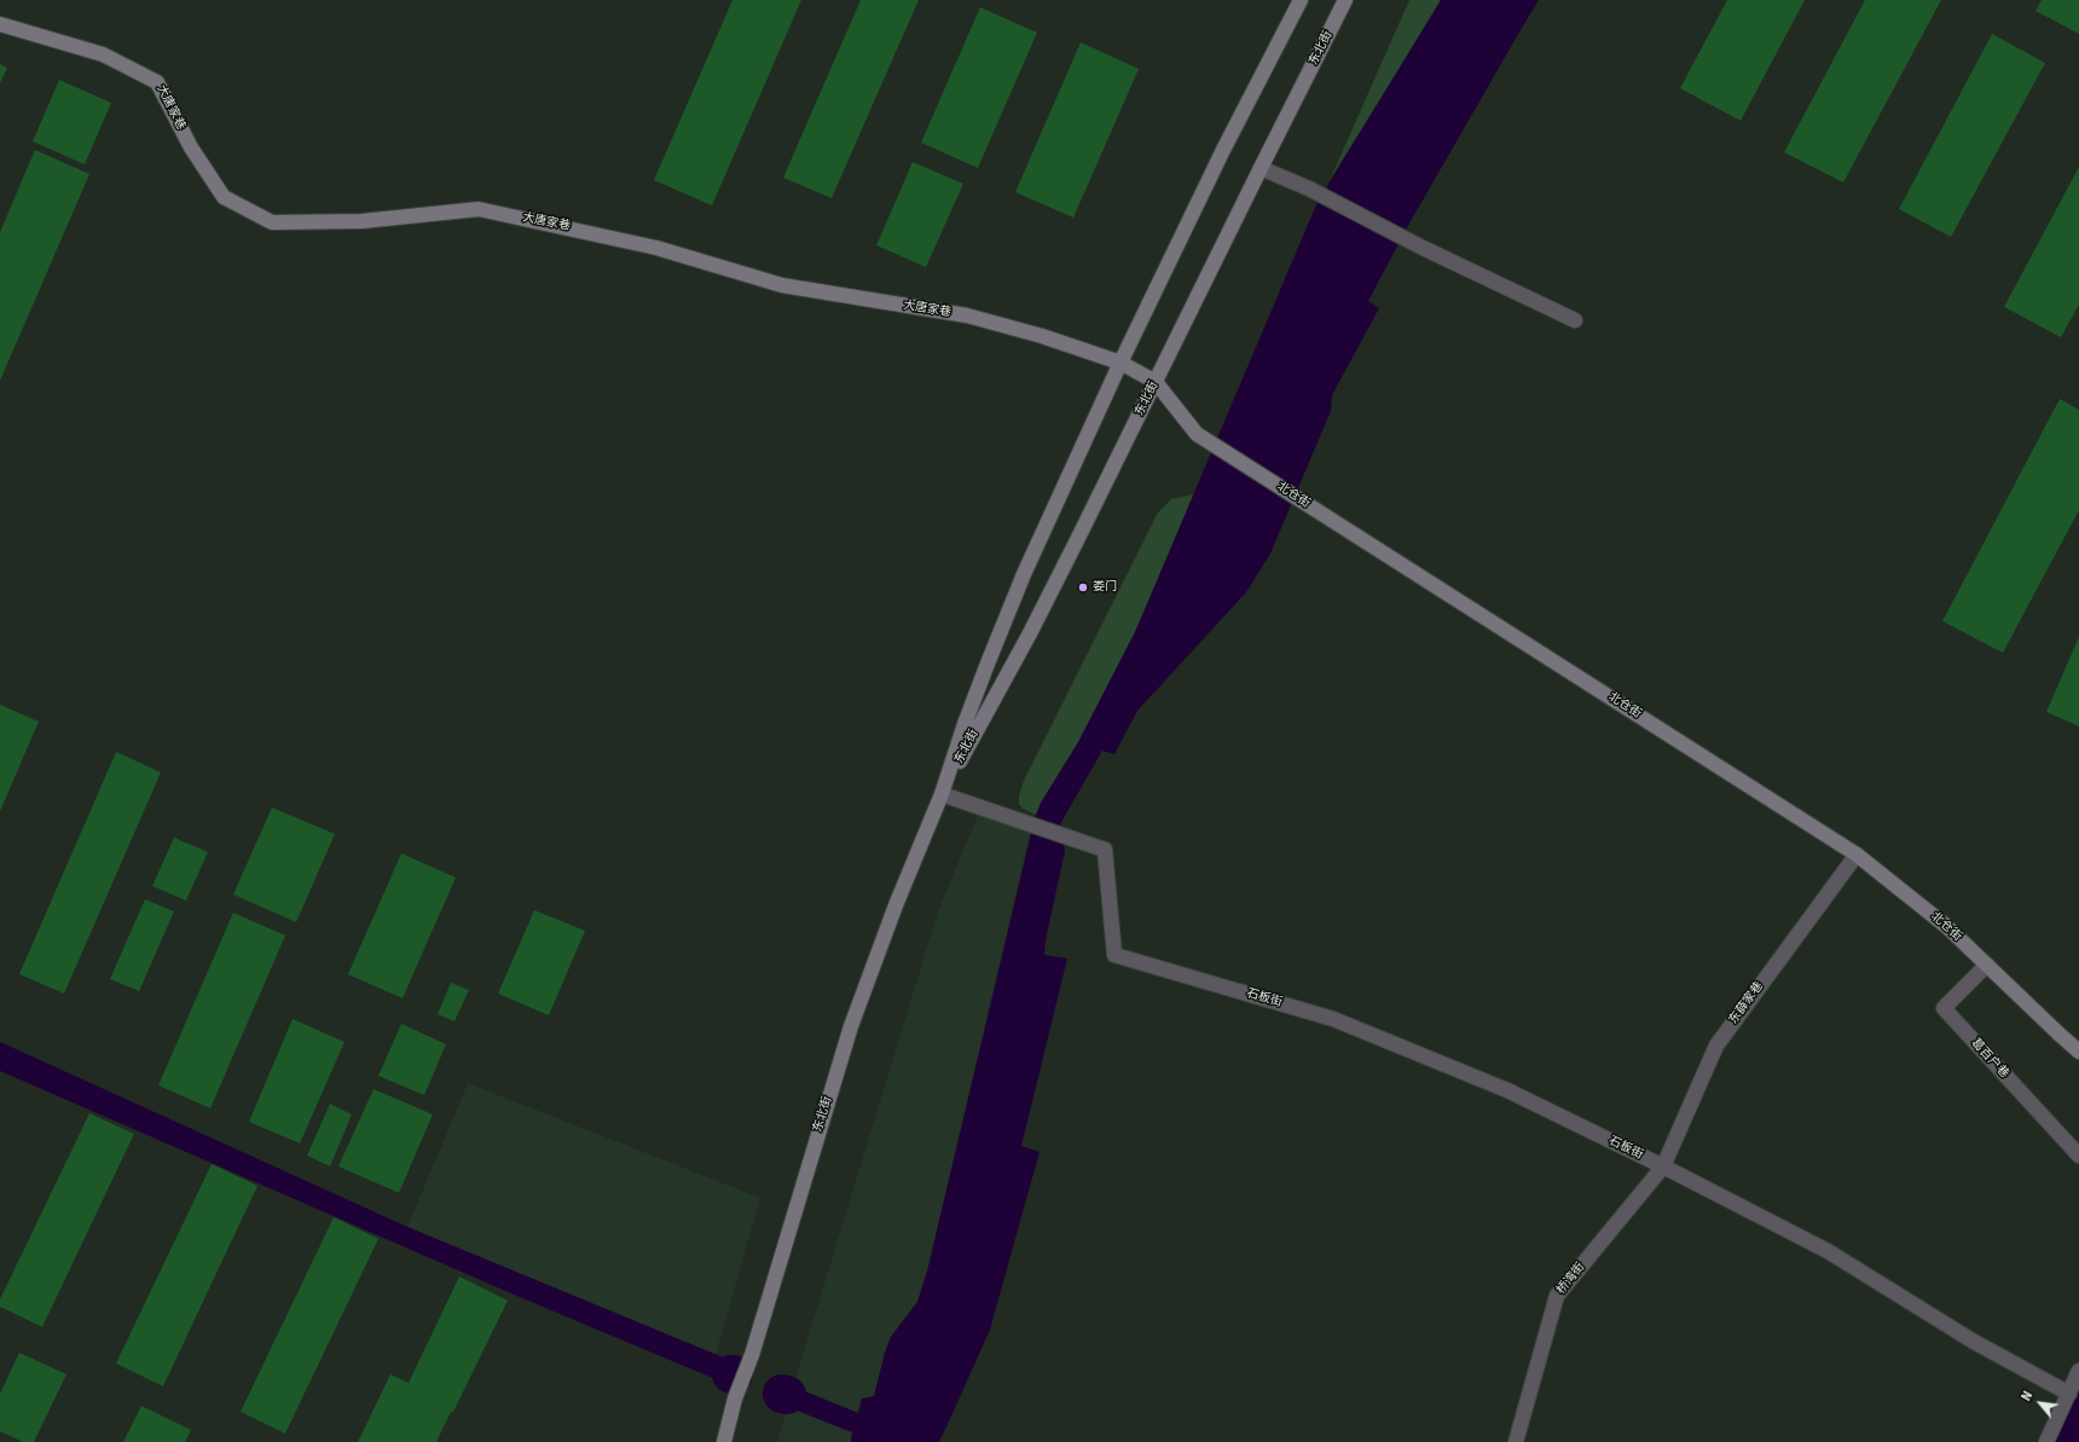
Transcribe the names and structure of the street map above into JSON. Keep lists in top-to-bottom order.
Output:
{
  "streets": {
    "main road": ["东北街", "大唐家巷", "北仓街"],
    "street": [
      "石板街",
      "东薛家巷",
      "葛百户巷",
      "桥湾街"
    ]
  },
  "crossings": [
    ["东北街", "大唐家巷"],
    ["东北街", "北仓街"],
    ["东北街", "石板街"],
    ["大唐家巷", "北仓街"],
    ["北仓街", "东薛家巷"],
    ["北仓街", "葛百户巷"],
    ["石板街", "东薛家巷"],
    ["石板街", "桥湾街"],
    ["东薛家巷", "桥湾街"]
  ],
  "places": ["娄门"],
  "north": "top left"
}
